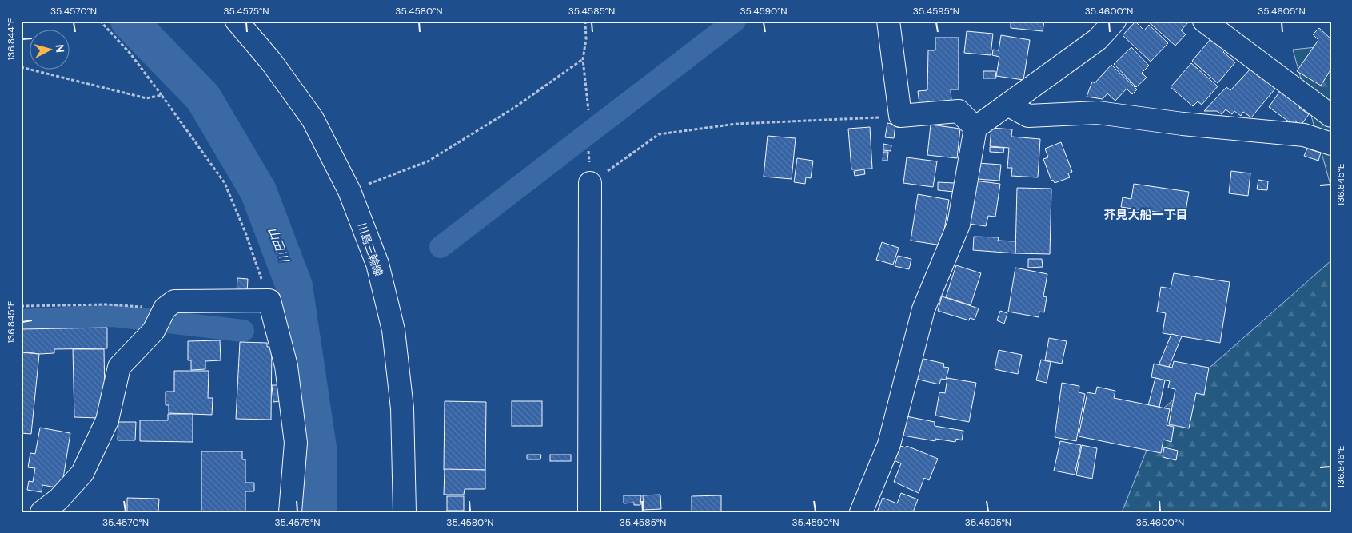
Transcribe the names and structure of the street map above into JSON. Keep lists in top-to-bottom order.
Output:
{
  "streets": {
    "street": ["川島三輪線"]
  },
  "districts": ["芥見大船一丁目"],
  "water": ["山田川"],
  "north": "right",
  "coordinates": [
    "35.4570°N",
    "35.4575°N",
    "35.4580°N",
    "35.4585°N",
    "35.4590°N",
    "35.4595°N",
    "35.4600°N",
    "35.4605°N",
    "136.844°E",
    "136.845°E",
    "136.846°E"
  ]
}
